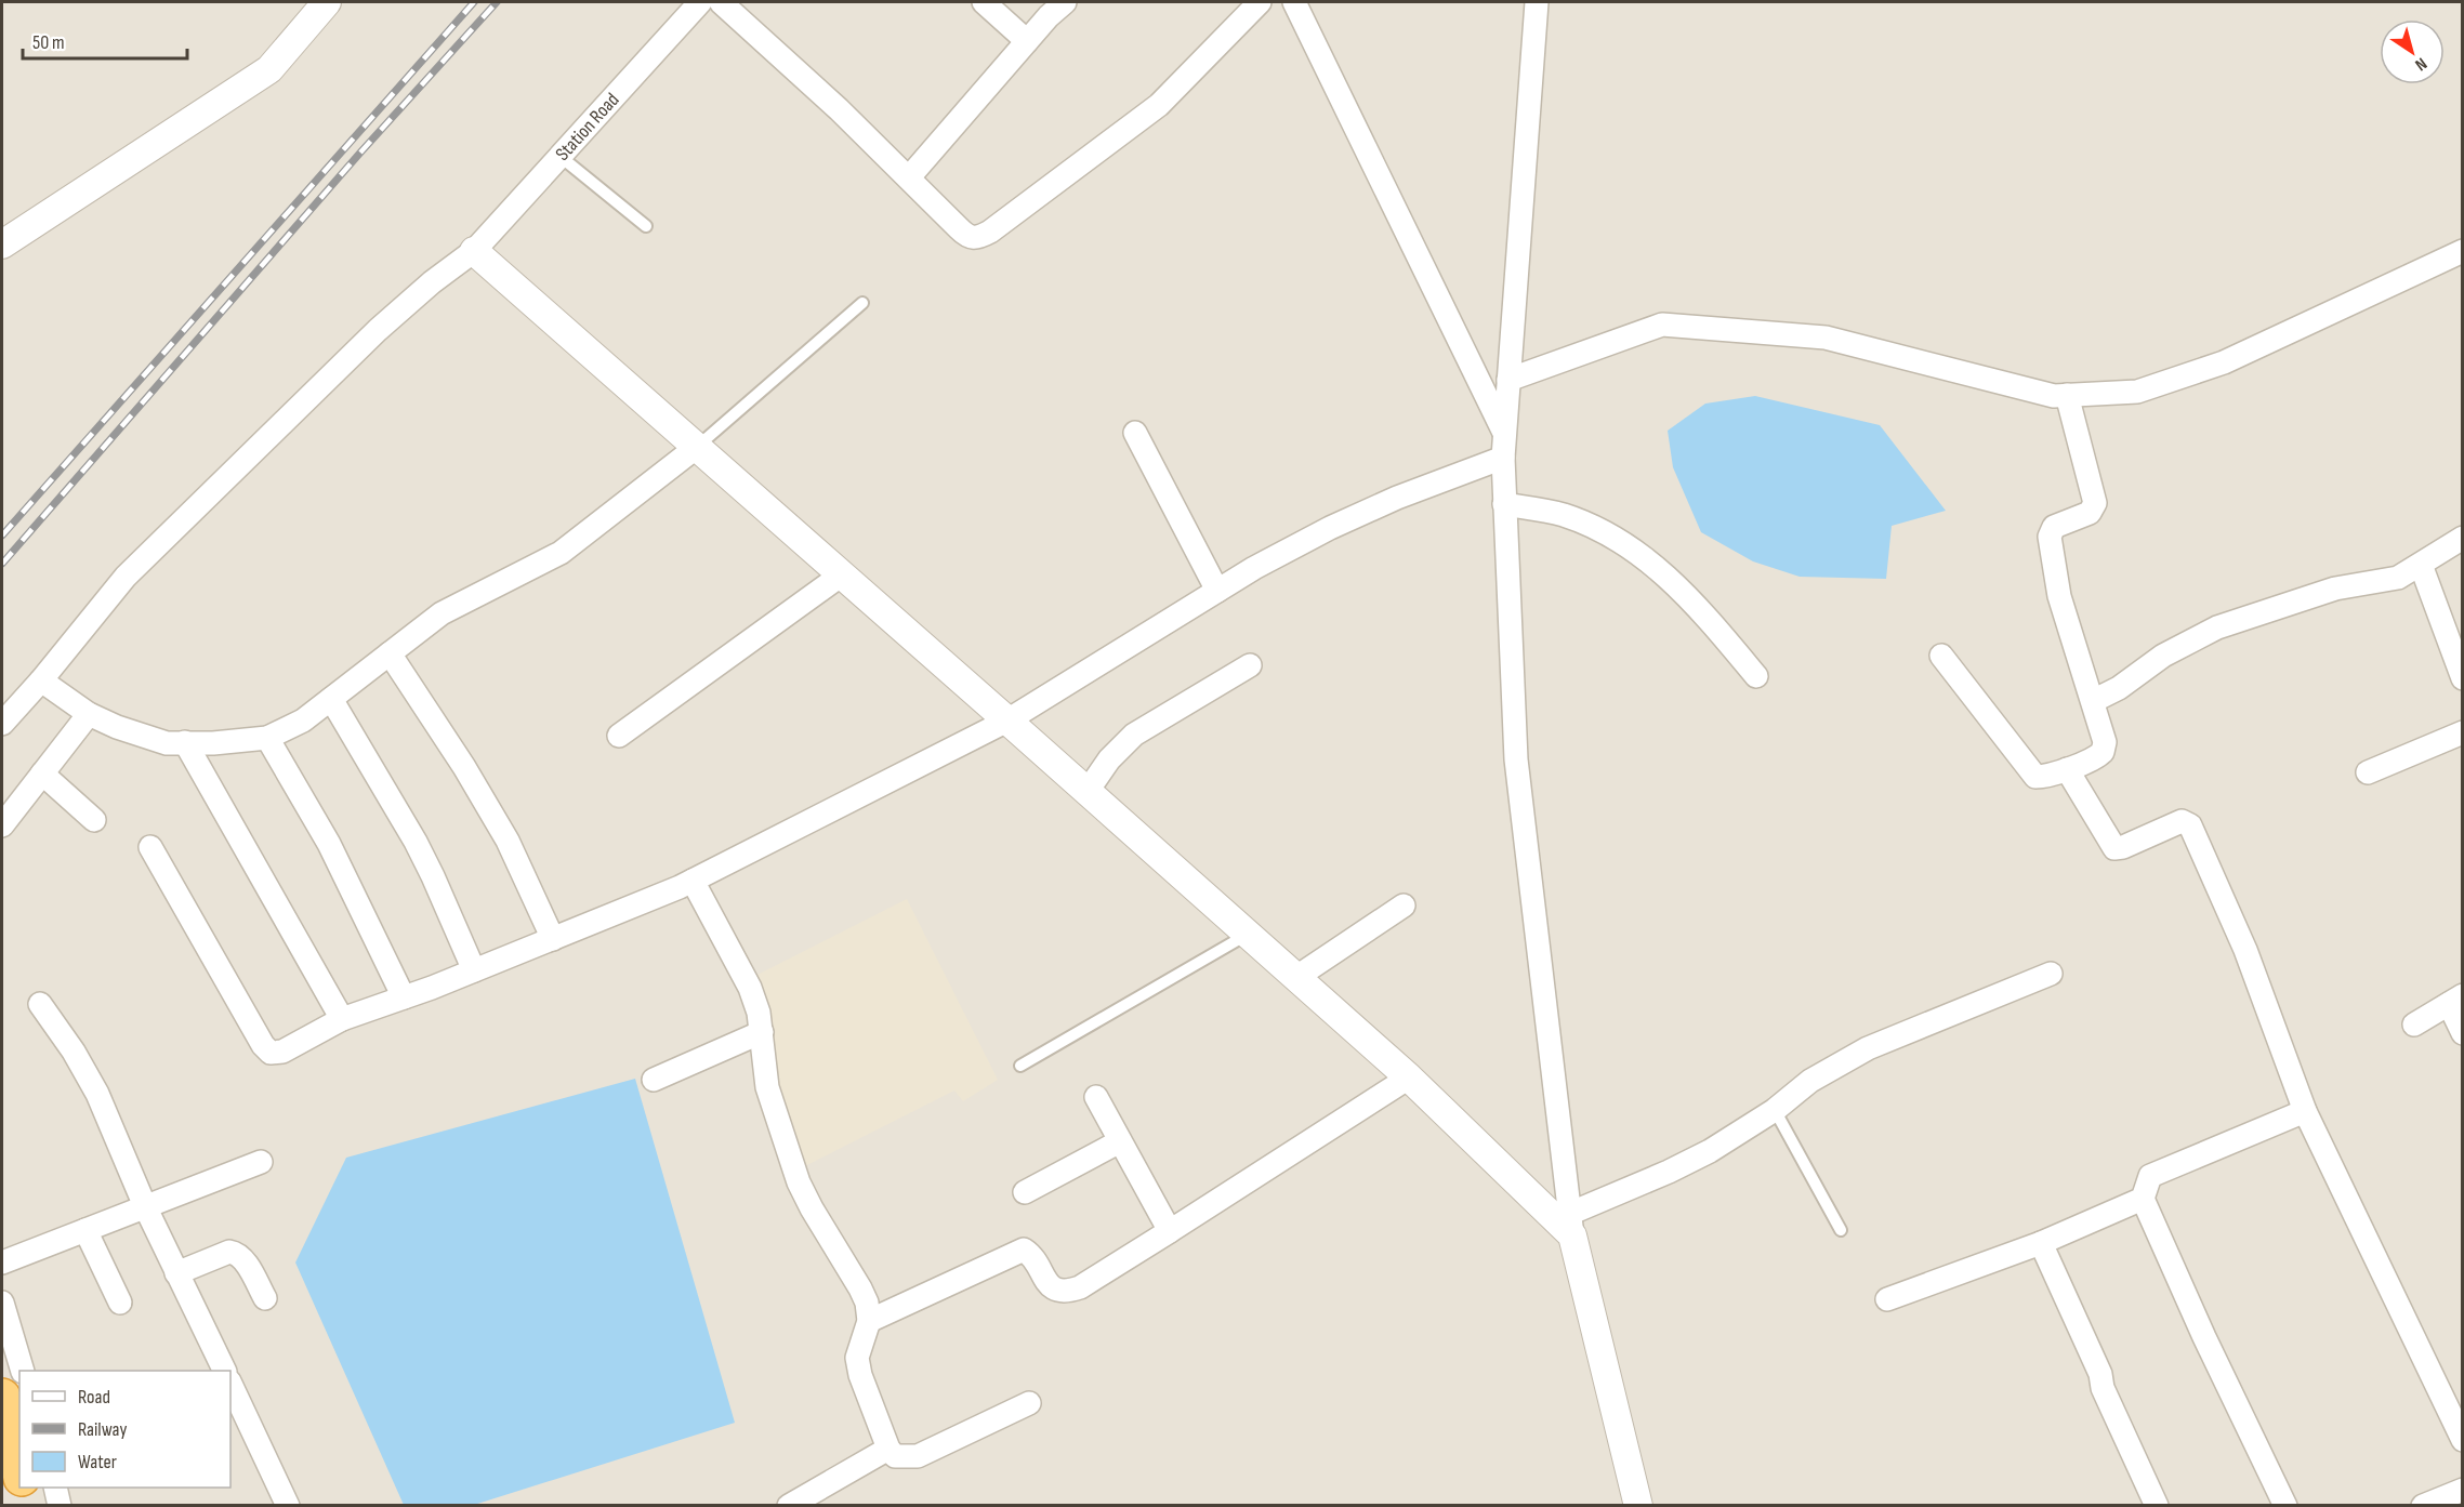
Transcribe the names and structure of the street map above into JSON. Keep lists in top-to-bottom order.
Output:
{
  "streets": {
    "street": ["Station Road"]
  },
  "legend": ["Road", "Railway", "Water"],
  "scale_bar": "50 m",
  "north": "bottom right"
}
